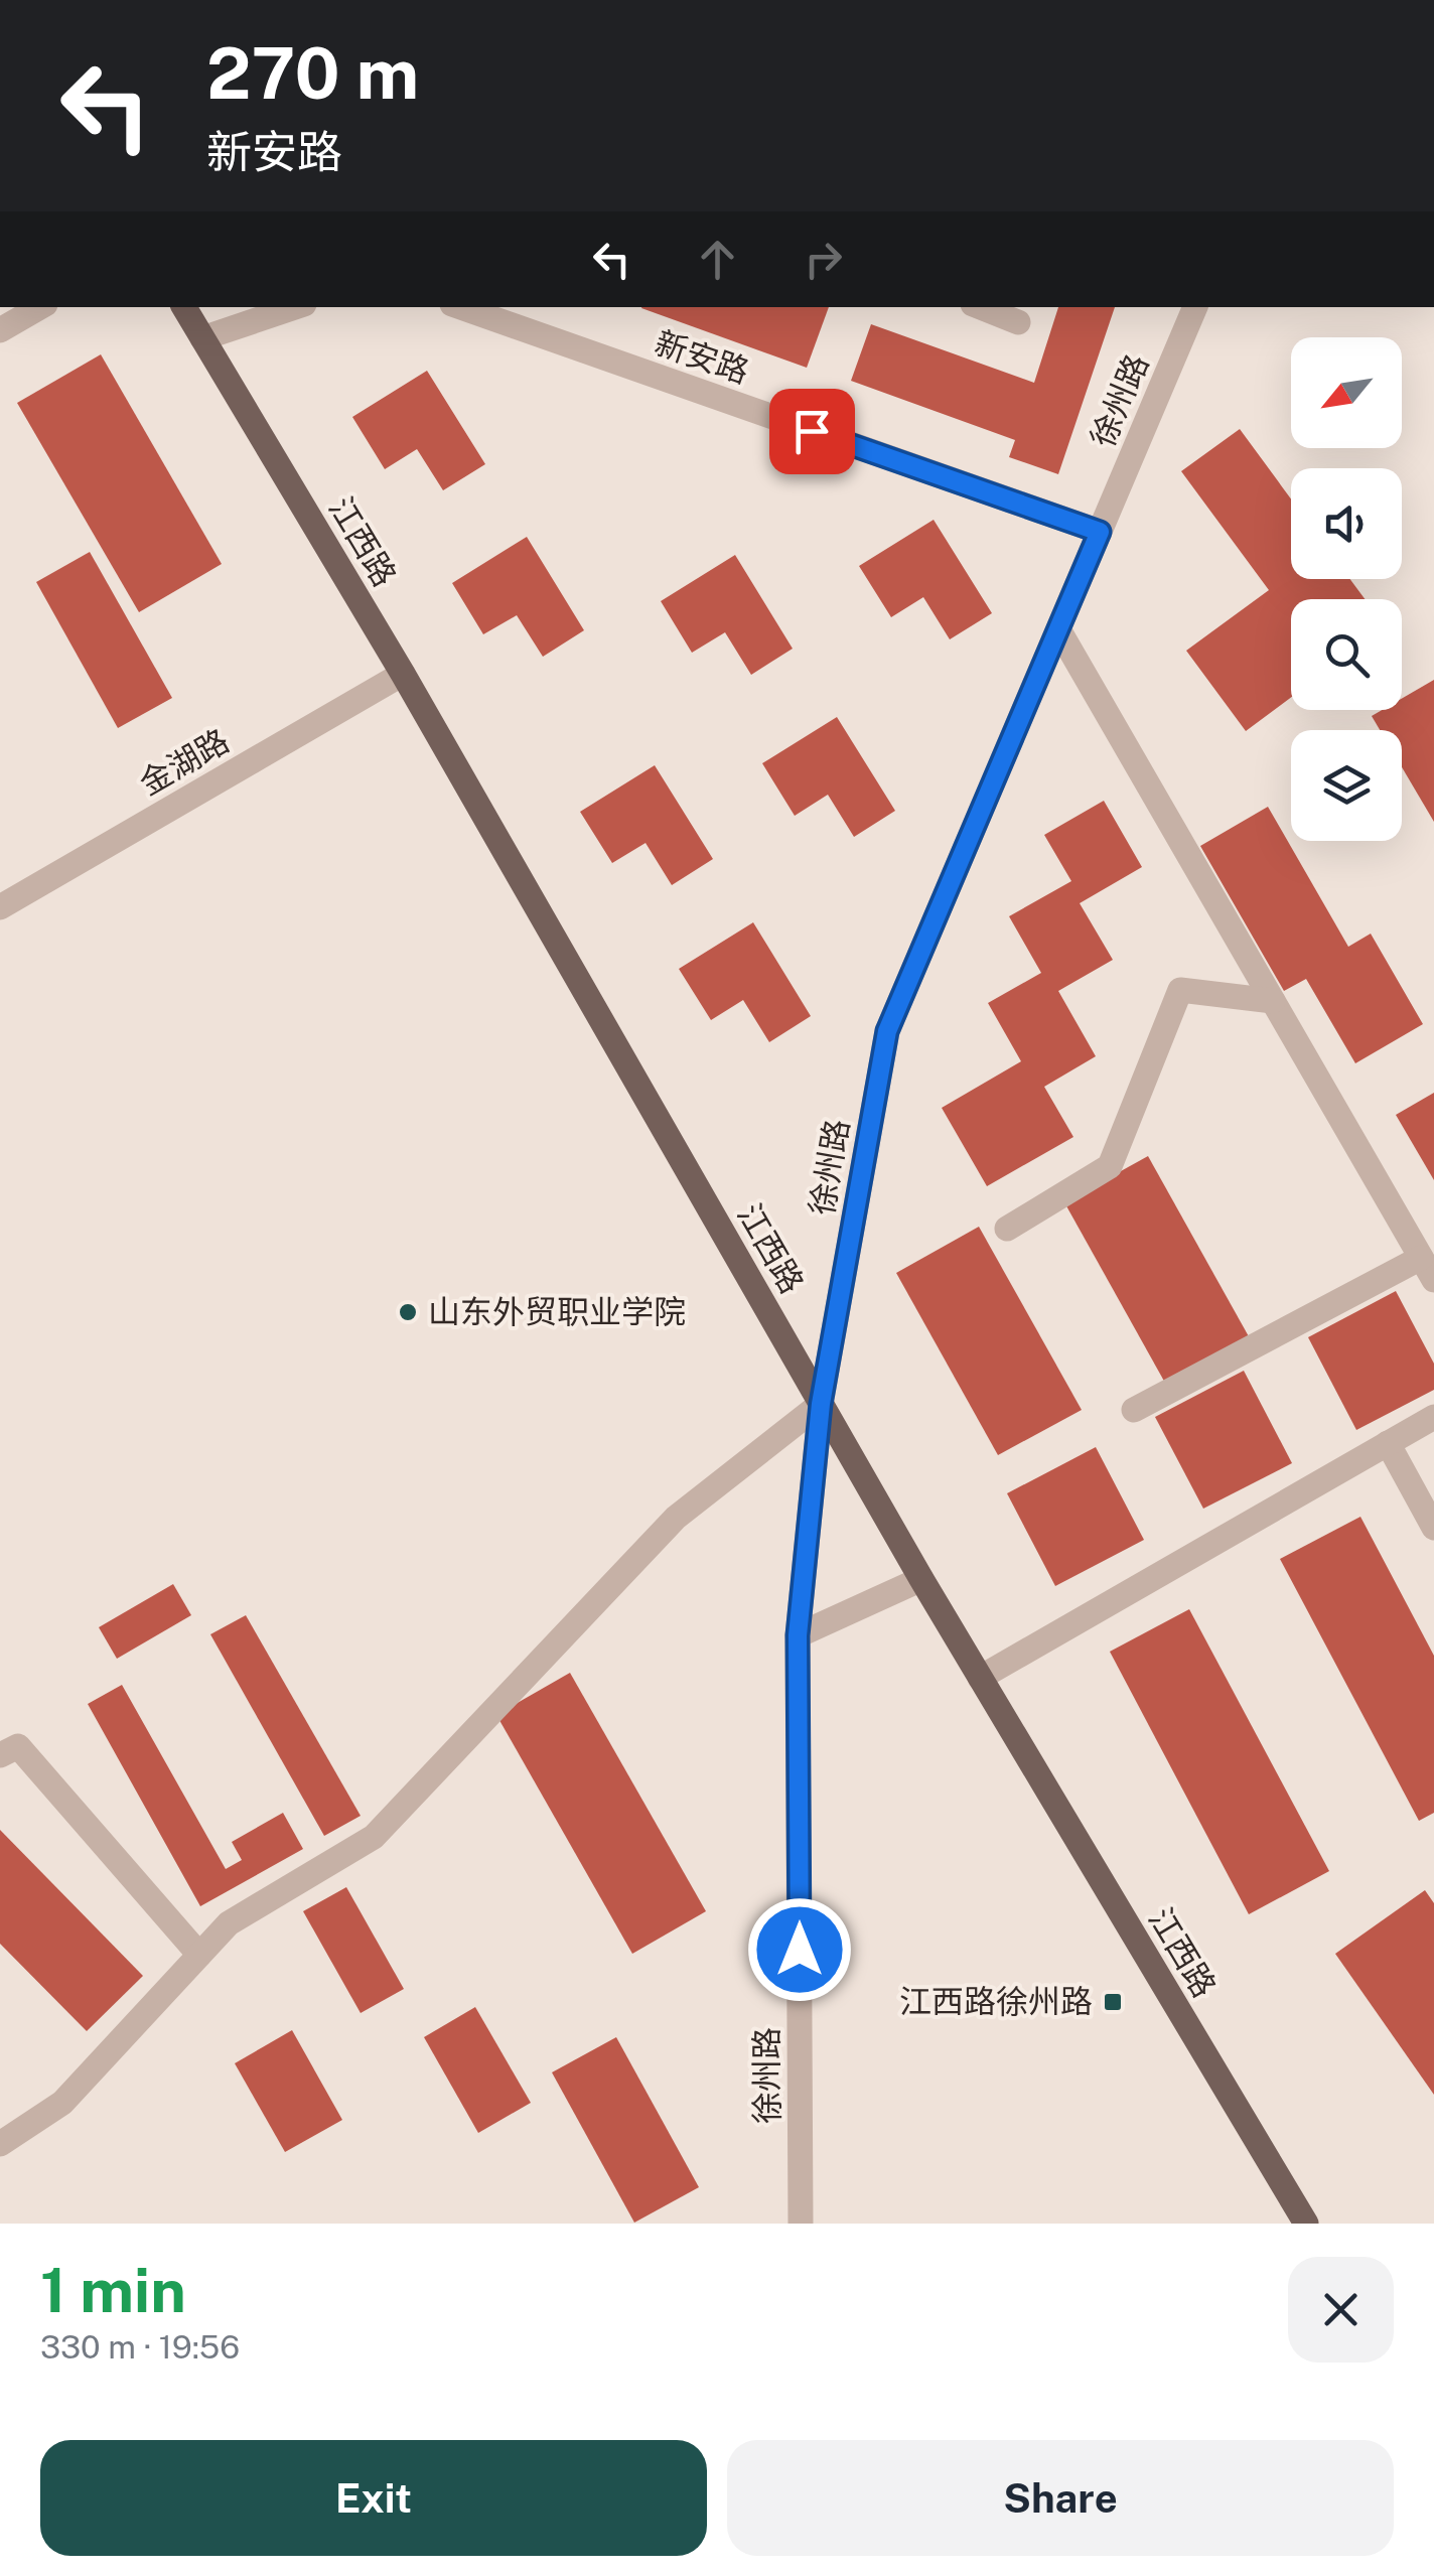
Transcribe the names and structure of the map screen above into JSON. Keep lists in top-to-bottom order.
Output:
{
  "streets": {
    "main road": ["江西路"],
    "street": ["新安路", "徐州路", "金湖路"]
  },
  "crossings": [
    ["新安路", "徐州路"],
    ["徐州路", "江西路"],
    ["江西路", "金湖路"]
  ],
  "places": {
    "other": ["山东外贸职业学院"],
    "transit": ["江西路徐州路"]
  },
  "north": "bottom left",
  "page": {
    "turn": ["270 m", "新安路"],
    "heading": ["1 min", "330 m · 19:56"],
    "buttons": ["Exit", "Share"]
  }
}
